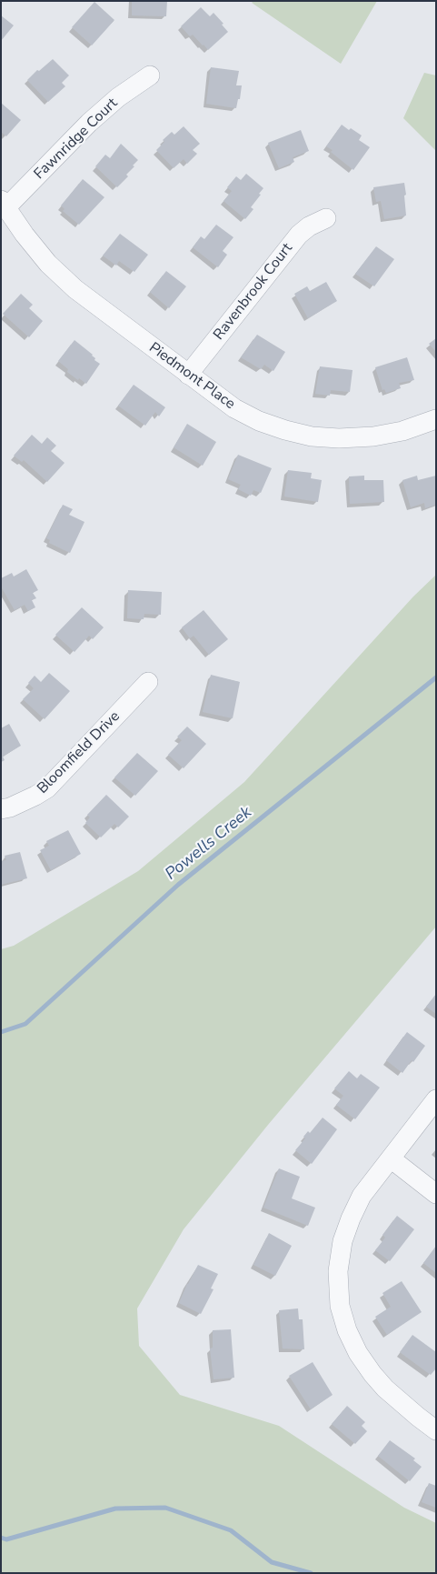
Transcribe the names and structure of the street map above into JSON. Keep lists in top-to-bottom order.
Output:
{
  "streets": {
    "street": [
      "Fawnridge Court",
      "Ravenbrook Court",
      "Piedmont Place",
      "Bloomfield Drive"
    ]
  },
  "crossings": [
    ["Fawnridge Court", "Piedmont Place"],
    ["Ravenbrook Court", "Piedmont Place"]
  ],
  "water": ["Powells Creek"]
}
